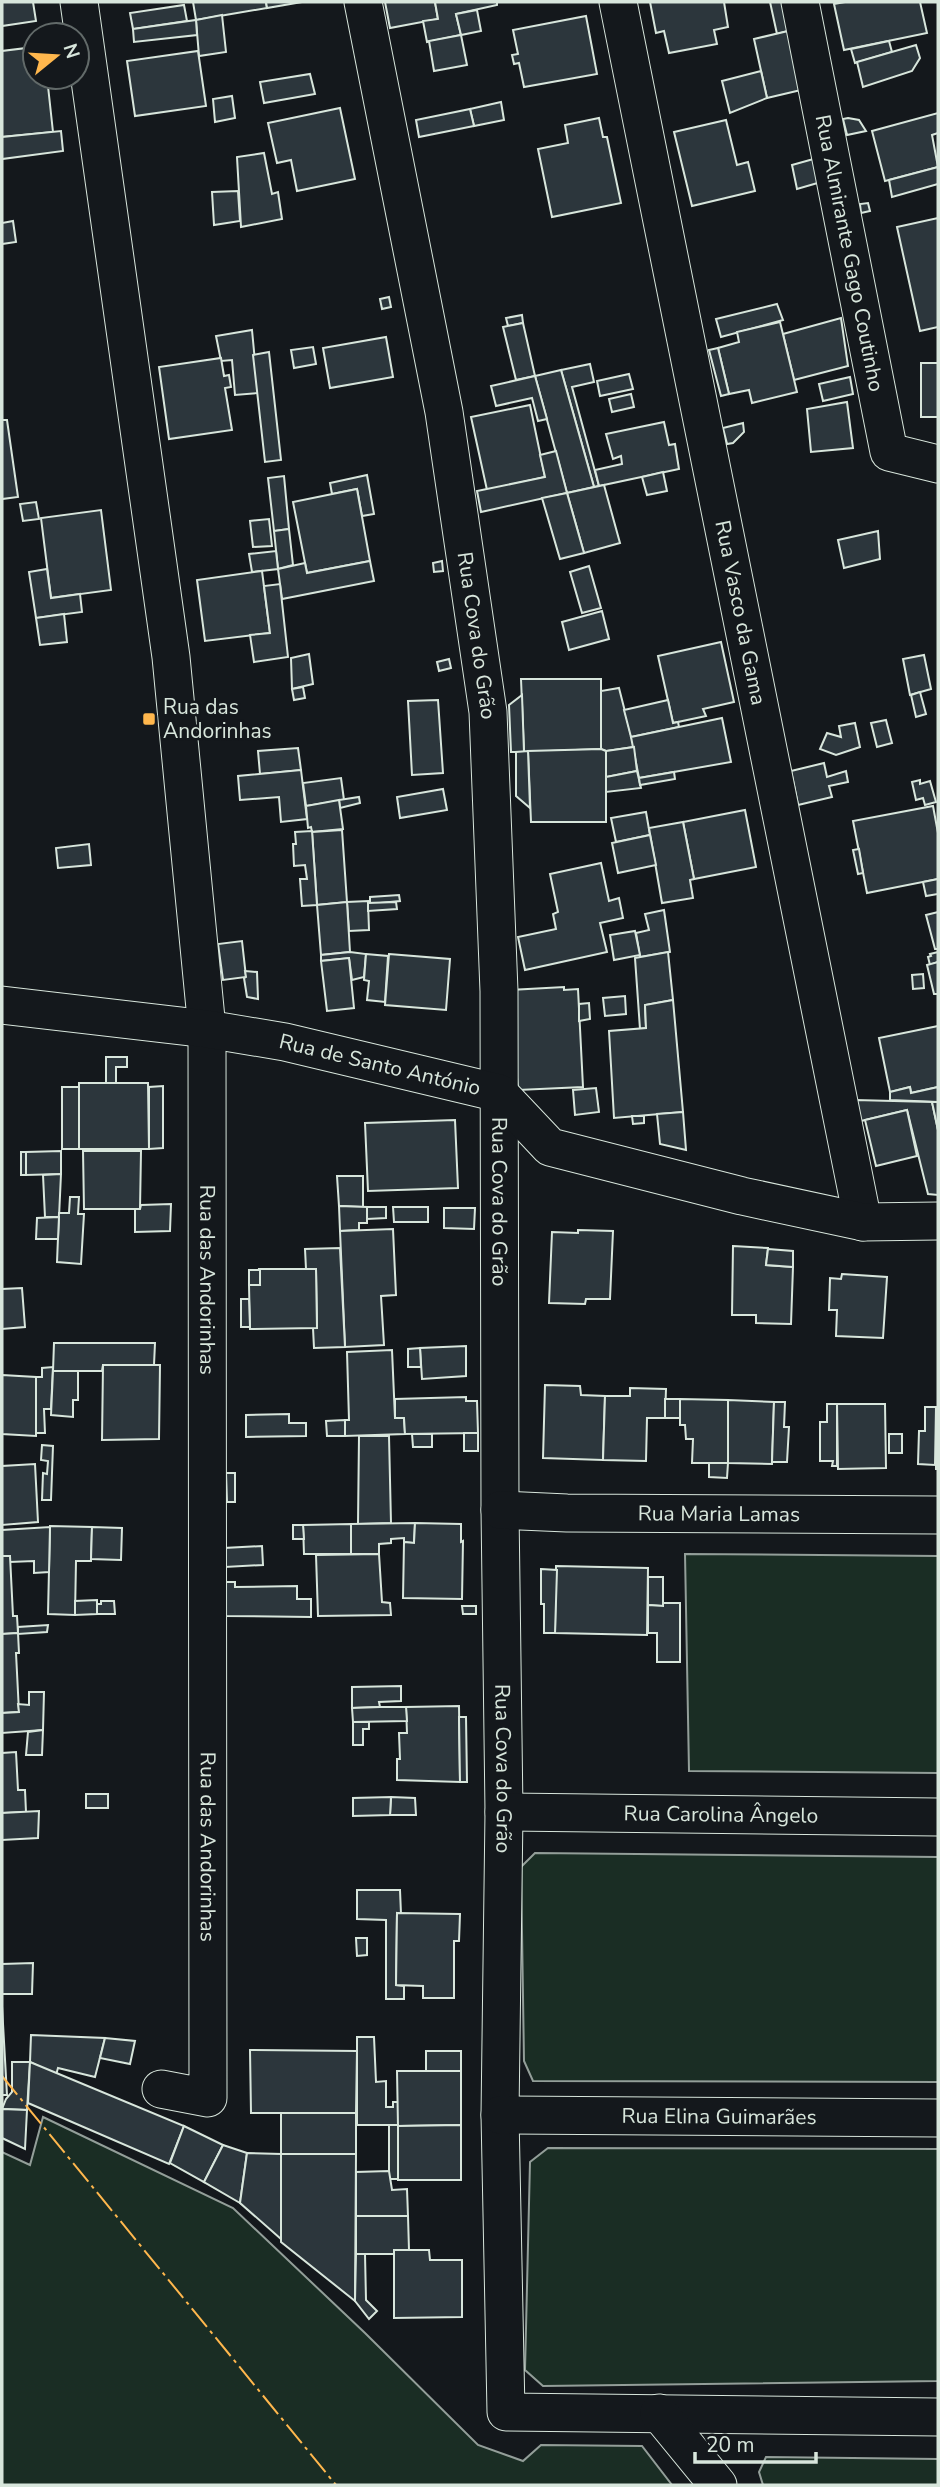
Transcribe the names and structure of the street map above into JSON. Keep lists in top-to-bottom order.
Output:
{
  "streets": {
    "street": [
      "Rua Almirante Gago Coutinho",
      "Rua Vasco da Gama",
      "Rua Cova do Grão",
      "Rua de Santo António",
      "Rua das Andorinhas",
      "Rua Maria Lamas",
      "Rua Carolina Ângelo",
      "Rua Elina Guimarães"
    ]
  },
  "crossings": [
    ["Rua Vasco da Gama", "Rua de Santo António"],
    ["Rua Cova do Grão", "Rua de Santo António"],
    ["Rua Cova do Grão", "Rua Maria Lamas"],
    ["Rua Cova do Grão", "Rua Carolina Ângelo"],
    ["Rua Cova do Grão", "Rua Elina Guimarães"],
    ["Rua de Santo António", "Rua das Andorinhas"]
  ],
  "places": {
    "transit": ["Rua das Andorinhas"]
  },
  "scale_bar": "20 m",
  "north": "right"
}
